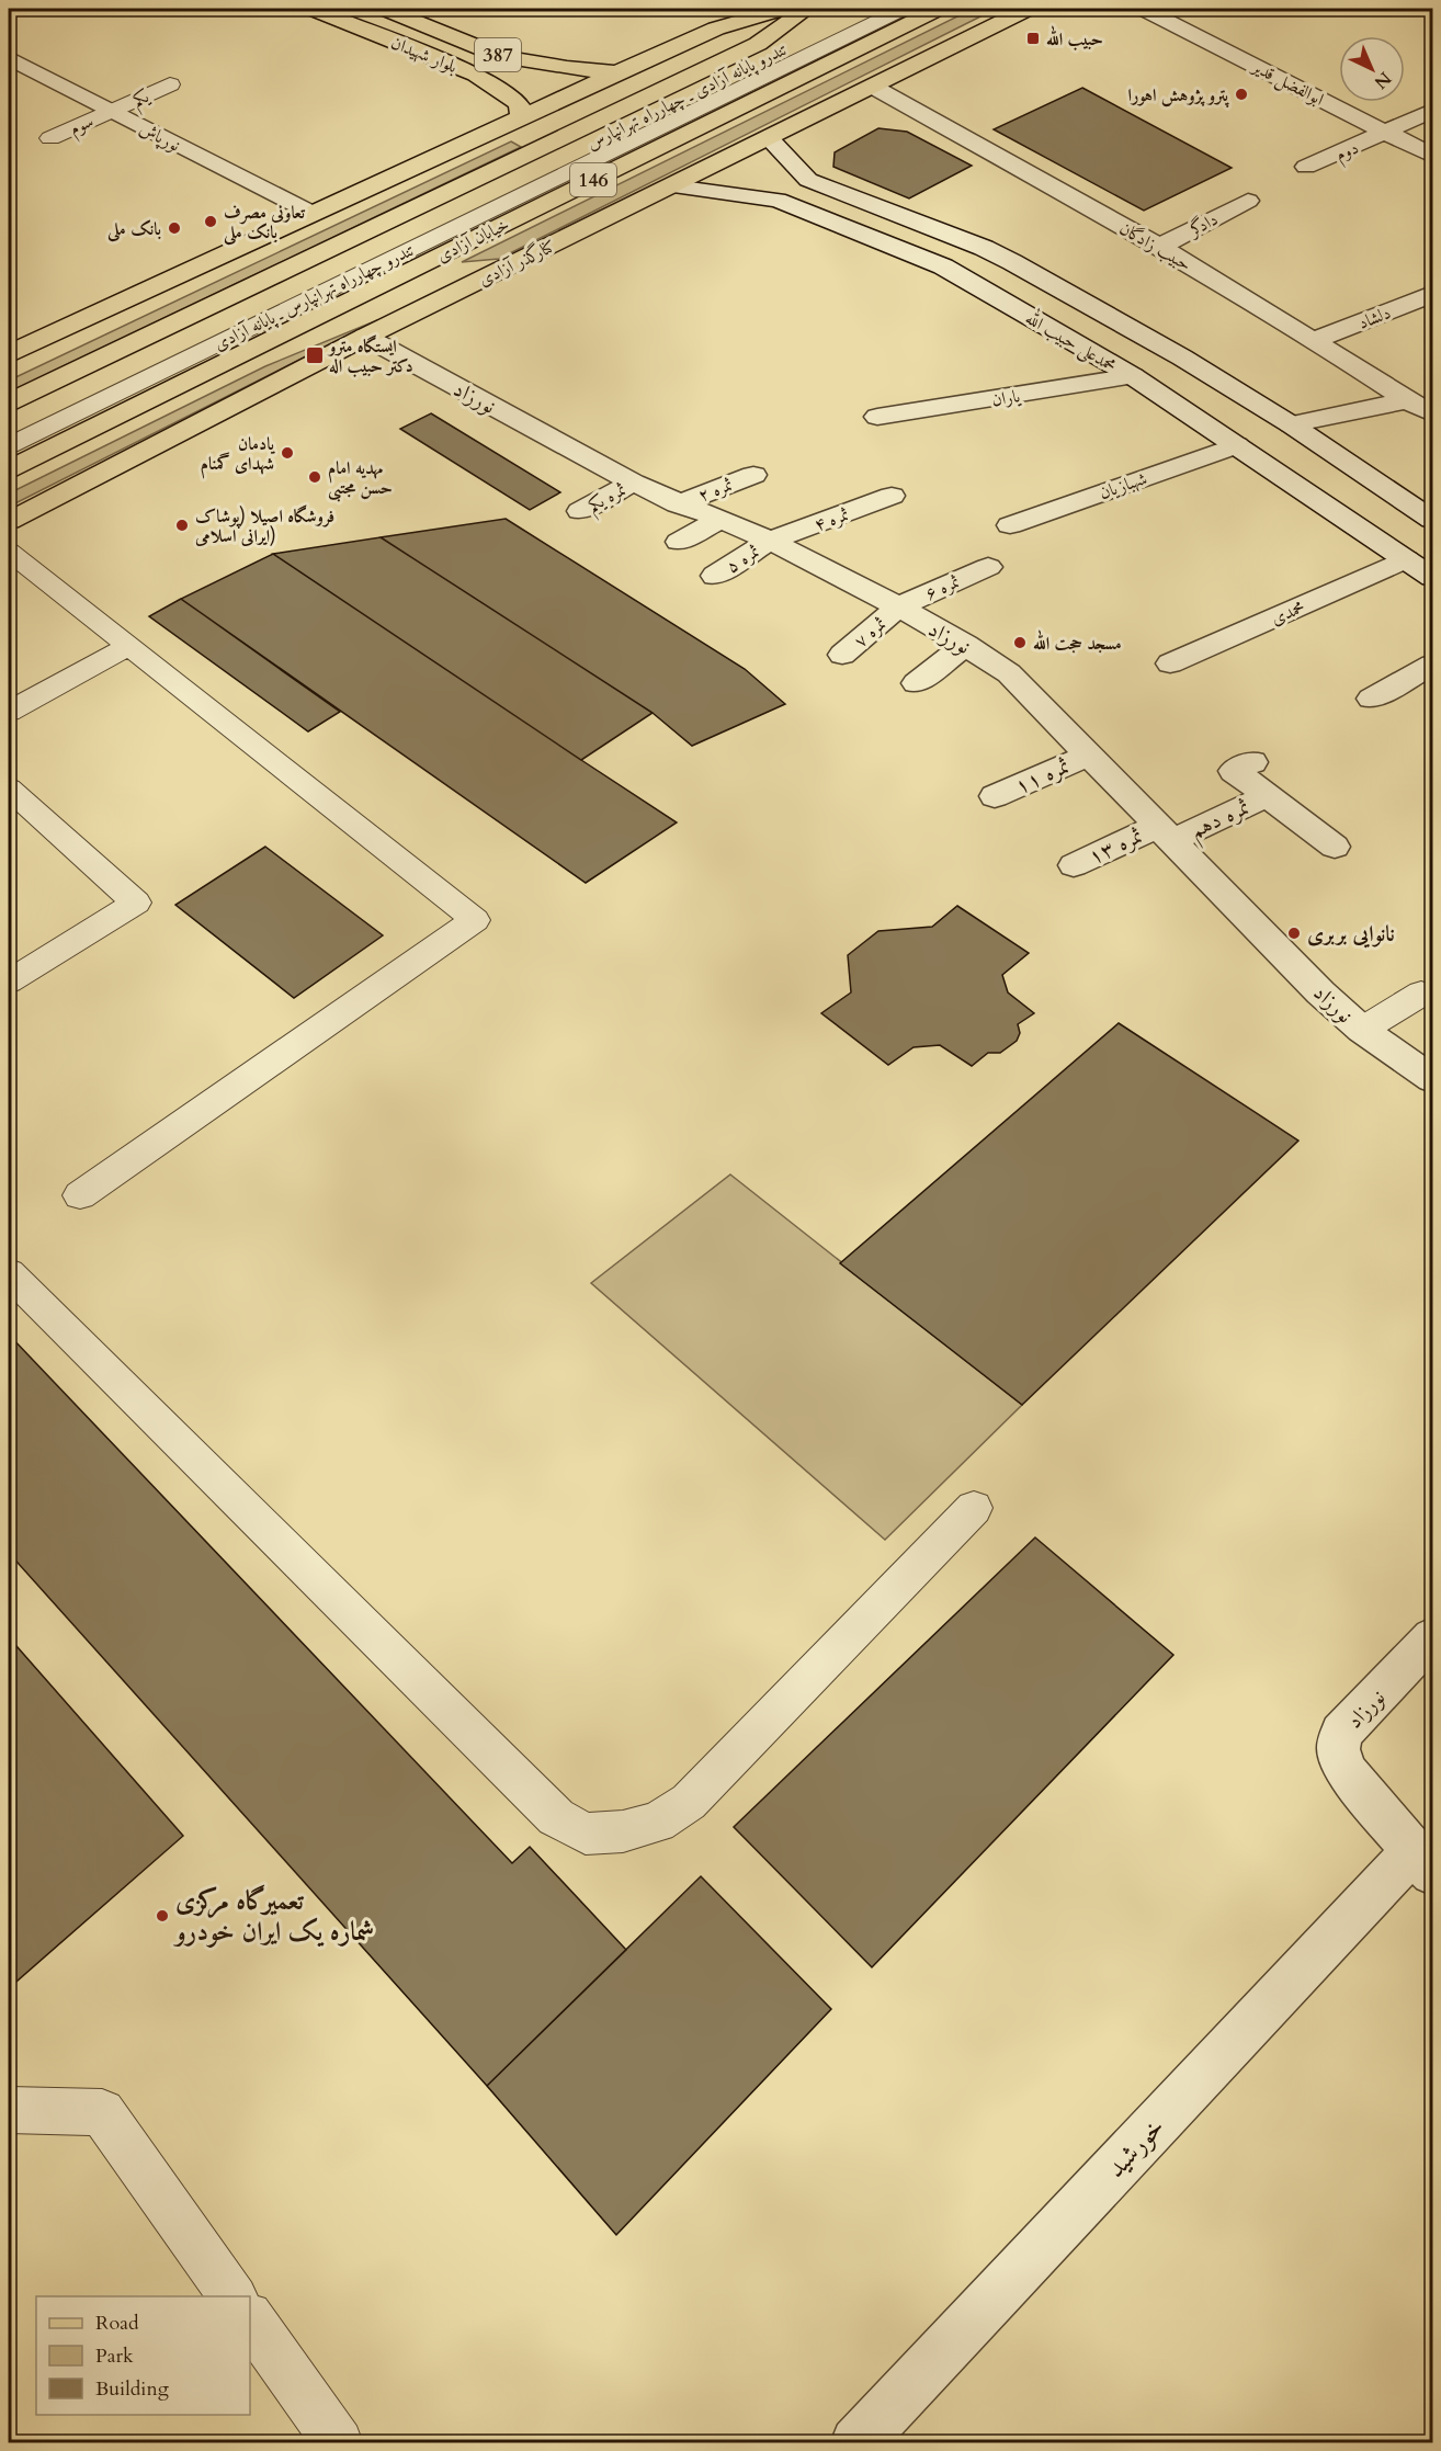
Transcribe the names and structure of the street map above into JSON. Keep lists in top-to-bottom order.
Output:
{
  "streets": {
    "main road": [
      "بلوار شهیدان",
      "387",
      "146",
      "خیابان آزادی",
      "کنارگذر آزادی"
    ],
    "street": [
      "ابوالفضل قدیر",
      "نورپاش",
      "دوم",
      "دادگر",
      "حبیب زادگان",
      "دلشاد",
      "محمدعلی حبیب الله",
      "نورزاد",
      "یاران",
      "شهبازیان",
      "ثمره ۲",
      "ثمره یکم",
      "ثمره ۴",
      "ثمره ۵",
      "ثمره ۶",
      "محمدی",
      "ثمره ۷",
      "ثمره ۱۱",
      "ثمره دهم",
      "ثمره ۱۳",
      "خورشید"
    ],
    "lane": [
      "تندرو پایانه آزادی ـ چهارراه تهرانپارس",
      "یکم",
      "سوم",
      "تندرو چهارراه تهرانپارس ـ پایانه آزادی"
    ]
  },
  "crossings": [
    ["ابوالفضل قدیر", "دوم"],
    ["یکم", "سوم"],
    ["یکم", "نورپاش"],
    ["سوم", "نورپاش"],
    ["دادگر", "حبیب زادگان"],
    ["حبیب زادگان", "کنارگذر آزادی"],
    ["حبیب زادگان", "دلشاد"],
    ["کنارگذر آزادی", "محمدعلی حبیب الله"],
    ["کنارگذر آزادی", "نورزاد"],
    ["محمدعلی حبیب الله", "یاران"],
    ["محمدعلی حبیب الله", "شهبازیان"],
    ["محمدعلی حبیب الله", "محمدی"],
    ["نورزاد", "ثمره ۲"],
    ["نورزاد", "ثمره یکم"],
    ["نورزاد", "ثمره ۴"],
    ["نورزاد", "ثمره ۵"],
    ["نورزاد", "ثمره ۶"],
    ["نورزاد", "ثمره ۷"],
    ["نورزاد", "ثمره ۱۱"],
    ["نورزاد", "ثمره دهم"],
    ["نورزاد", "ثمره ۱۳"],
    ["نورزاد", "خورشید"],
    ["ثمره ۴", "ثمره ۵"],
    ["ثمره ۶", "ثمره ۷"],
    ["ثمره دهم", "ثمره ۱۳"]
  ],
  "places": {
    "transit": ["حبیب الله", "ایستگاه مترو دکتر حبیب اله"],
    "other": [
      "پترو پژوهش اهورا",
      "تعاونی مصرف بانک ملی",
      "بانک ملی",
      "یادمان شهدای گمنام",
      "مهدیه امام حسن مجتبی",
      "فروشگاه اصیلا (پوشاک ایرانی اسلامی)",
      "مسجد حجت الله",
      "نانوایی بربری",
      "تعمیرگاه مرکزی شماره یک ایران خودرو"
    ]
  },
  "legend": ["Road", "Park", "Building"],
  "north": "bottom right"
}
